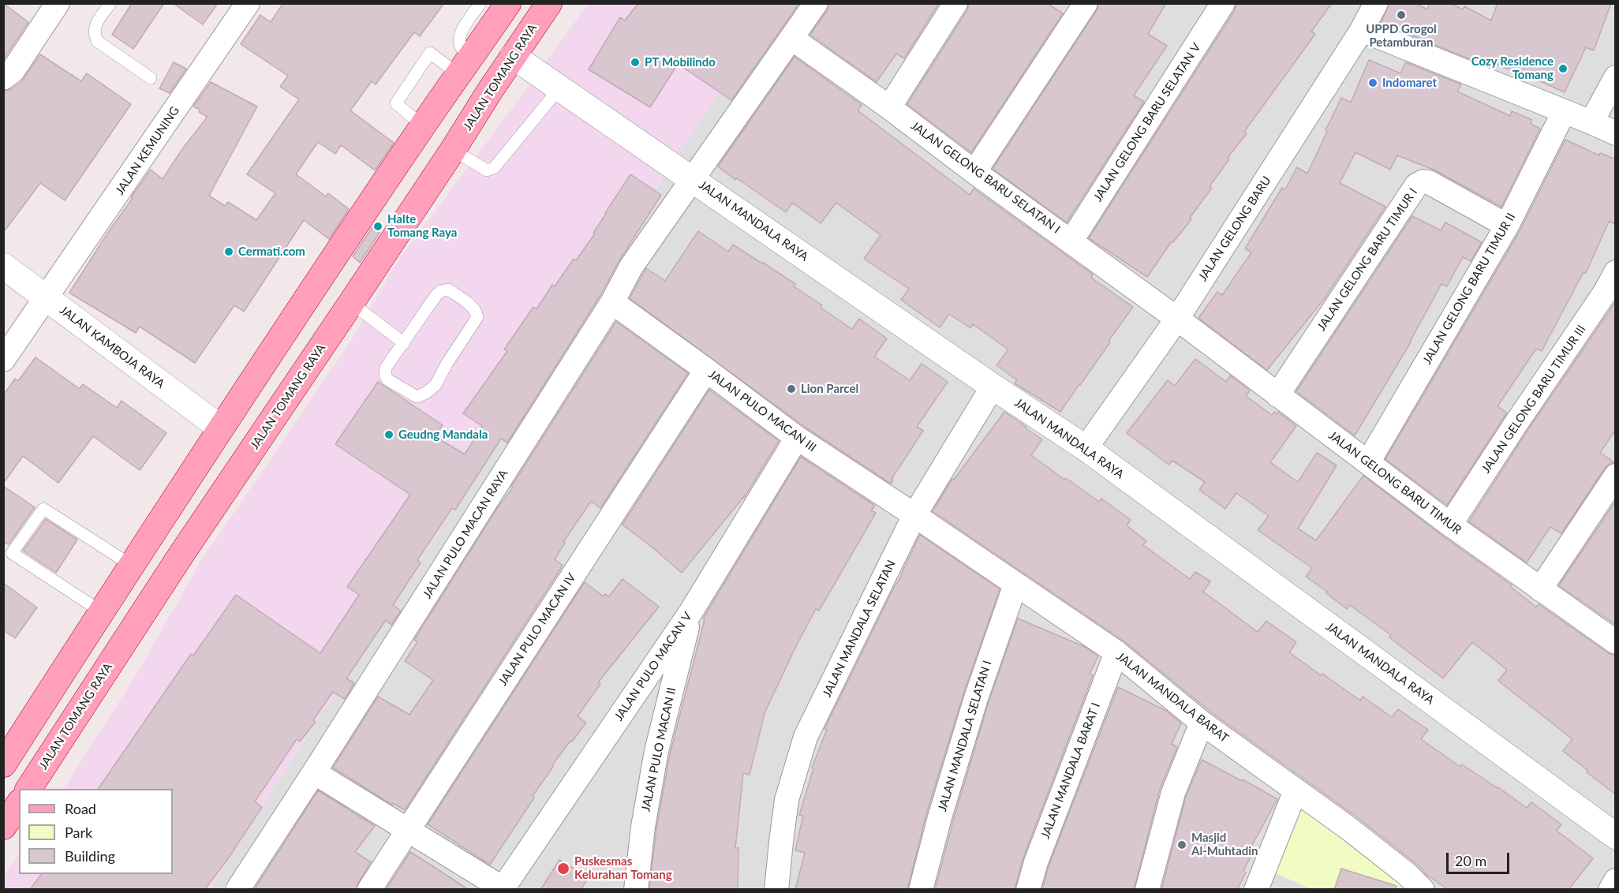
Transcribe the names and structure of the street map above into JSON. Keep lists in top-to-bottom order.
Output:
{
  "streets": {
    "main road": ["JALAN TOMANG RAYA"],
    "street": [
      "JALAN GELONG BARU SELATAN V",
      "JALAN KEMUNING",
      "JALAN GELONG BARU SELATAN I",
      "JALAN MANDALA RAYA",
      "JALAN GELONG BARU",
      "JALAN GELONG BARU TIMUR I",
      "JALAN GELONG BARU TIMUR II",
      "JALAN KAMBOJA RAYA",
      "JALAN GELONG BARU TIMUR III",
      "JALAN PULO MACAN III",
      "JALAN GELONG BARU TIMUR",
      "JALAN PULO MACAN RAYA",
      "JALAN MANDALA SELATAN",
      "JALAN PULO MACAN IV",
      "JALAN PULO MACAN V",
      "JALAN MANDALA BARAT",
      "JALAN MANDALA SELATAN I",
      "JALAN PULO MACAN II",
      "JALAN MANDALA BARAT I"
    ]
  },
  "crossings": [
    ["JALAN TOMANG RAYA", "JALAN MANDALA RAYA"],
    ["JALAN GELONG BARU SELATAN V", "JALAN GELONG BARU SELATAN I"],
    ["JALAN KEMUNING", "JALAN KAMBOJA RAYA"],
    ["JALAN GELONG BARU SELATAN I", "JALAN GELONG BARU"],
    ["JALAN GELONG BARU SELATAN I", "JALAN GELONG BARU TIMUR"],
    ["JALAN GELONG BARU SELATAN I", "JALAN PULO MACAN RAYA"],
    ["JALAN MANDALA RAYA", "JALAN GELONG BARU"],
    ["JALAN MANDALA RAYA", "JALAN PULO MACAN RAYA"],
    ["JALAN MANDALA RAYA", "JALAN MANDALA SELATAN"],
    ["JALAN GELONG BARU", "JALAN GELONG BARU TIMUR"],
    ["JALAN GELONG BARU TIMUR I", "JALAN GELONG BARU TIMUR II"],
    ["JALAN GELONG BARU TIMUR I", "JALAN GELONG BARU TIMUR"],
    ["JALAN GELONG BARU TIMUR II", "JALAN GELONG BARU TIMUR"],
    ["JALAN GELONG BARU TIMUR III", "JALAN GELONG BARU TIMUR"],
    ["JALAN PULO MACAN III", "JALAN PULO MACAN RAYA"],
    ["JALAN PULO MACAN III", "JALAN MANDALA SELATAN"],
    ["JALAN PULO MACAN III", "JALAN PULO MACAN IV"],
    ["JALAN PULO MACAN III", "JALAN PULO MACAN V"],
    ["JALAN PULO MACAN III", "JALAN MANDALA BARAT"],
    ["JALAN MANDALA SELATAN", "JALAN MANDALA BARAT"],
    ["JALAN PULO MACAN V", "JALAN PULO MACAN II"],
    ["JALAN MANDALA BARAT", "JALAN MANDALA SELATAN I"],
    ["JALAN MANDALA BARAT", "JALAN MANDALA BARAT I"]
  ],
  "places": [
    "UPPD Grogol Petamburan",
    "PT Mobilindo",
    "Cozy Residence Tomang",
    "Indomaret",
    "Halte Tomang Raya",
    "Cermati.com",
    "Lion Parcel",
    "Geudng Mandala",
    "Masjid Al-Muhtadin",
    "Puskesmas Kelurahan Tomang"
  ],
  "legend": ["Road", "Park", "Building"],
  "scale_bar": "20 m"
}
